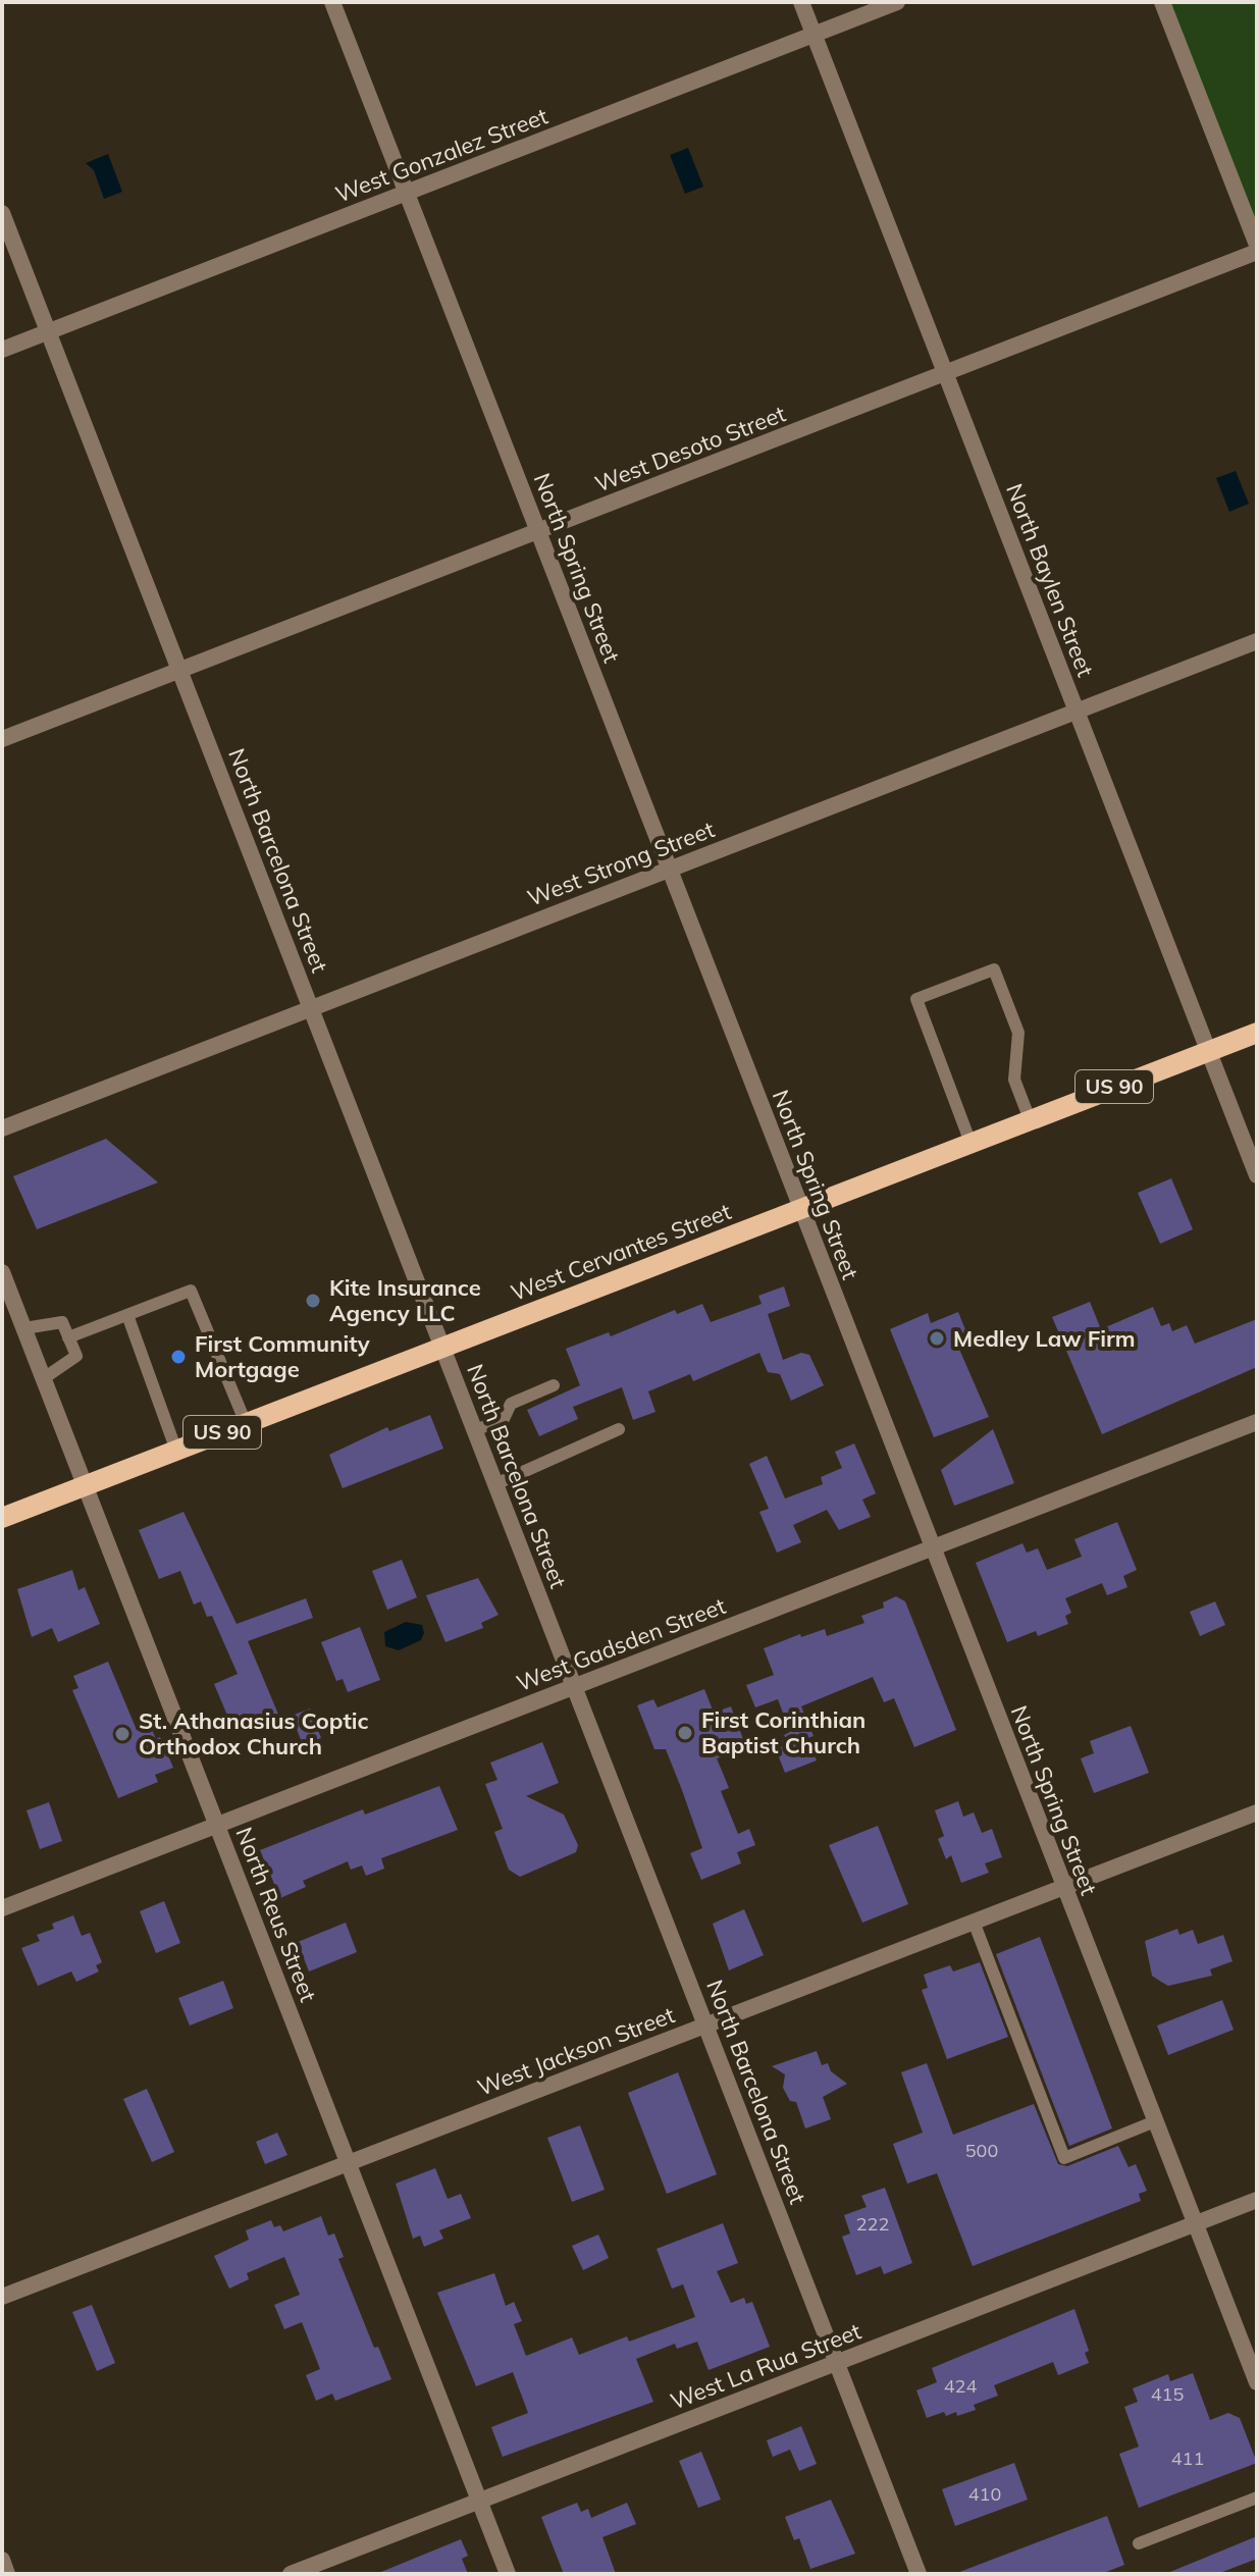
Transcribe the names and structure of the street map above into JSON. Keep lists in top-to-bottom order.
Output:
{
  "streets": {
    "main road": ["US 90", "West Cervantes Street"],
    "street": [
      "West Gonzalez Street",
      "West Desoto Street",
      "North Spring Street",
      "North Baylen Street",
      "North Barcelona Street",
      "West Strong Street",
      "West Gadsden Street",
      "North Reus Street",
      "West Jackson Street",
      "West La Rua Street"
    ]
  },
  "crossings": [
    ["West Gonzalez Street", "North Spring Street"],
    ["West Gonzalez Street", "North Baylen Street"],
    ["West Gonzalez Street", "North Barcelona Street"],
    ["West Desoto Street", "North Spring Street"],
    ["West Desoto Street", "North Baylen Street"],
    ["West Desoto Street", "North Barcelona Street"],
    ["North Spring Street", "West Strong Street"],
    ["North Spring Street", "West Cervantes Street"],
    ["North Spring Street", "West Gadsden Street"],
    ["North Spring Street", "West Jackson Street"],
    ["North Spring Street", "West La Rua Street"],
    ["North Baylen Street", "West Strong Street"],
    ["North Baylen Street", "West Cervantes Street"],
    ["North Barcelona Street", "West Strong Street"],
    ["North Barcelona Street", "West Cervantes Street"],
    ["North Barcelona Street", "West Gadsden Street"],
    ["North Barcelona Street", "West Jackson Street"],
    ["North Barcelona Street", "West La Rua Street"],
    ["West Cervantes Street", "North Reus Street"],
    ["West Gadsden Street", "North Reus Street"],
    ["North Reus Street", "West Jackson Street"],
    ["North Reus Street", "West La Rua Street"]
  ],
  "places": [
    "Kite Insurance Agency LLC",
    "Medley Law Firm",
    "First Community Mortgage",
    "First Corinthian Baptist Church",
    "St. Athanasius Coptic Orthodox Church"
  ],
  "house_numbers": [
    "500",
    "222",
    "424",
    "415",
    "411",
    "410"
  ]
}
